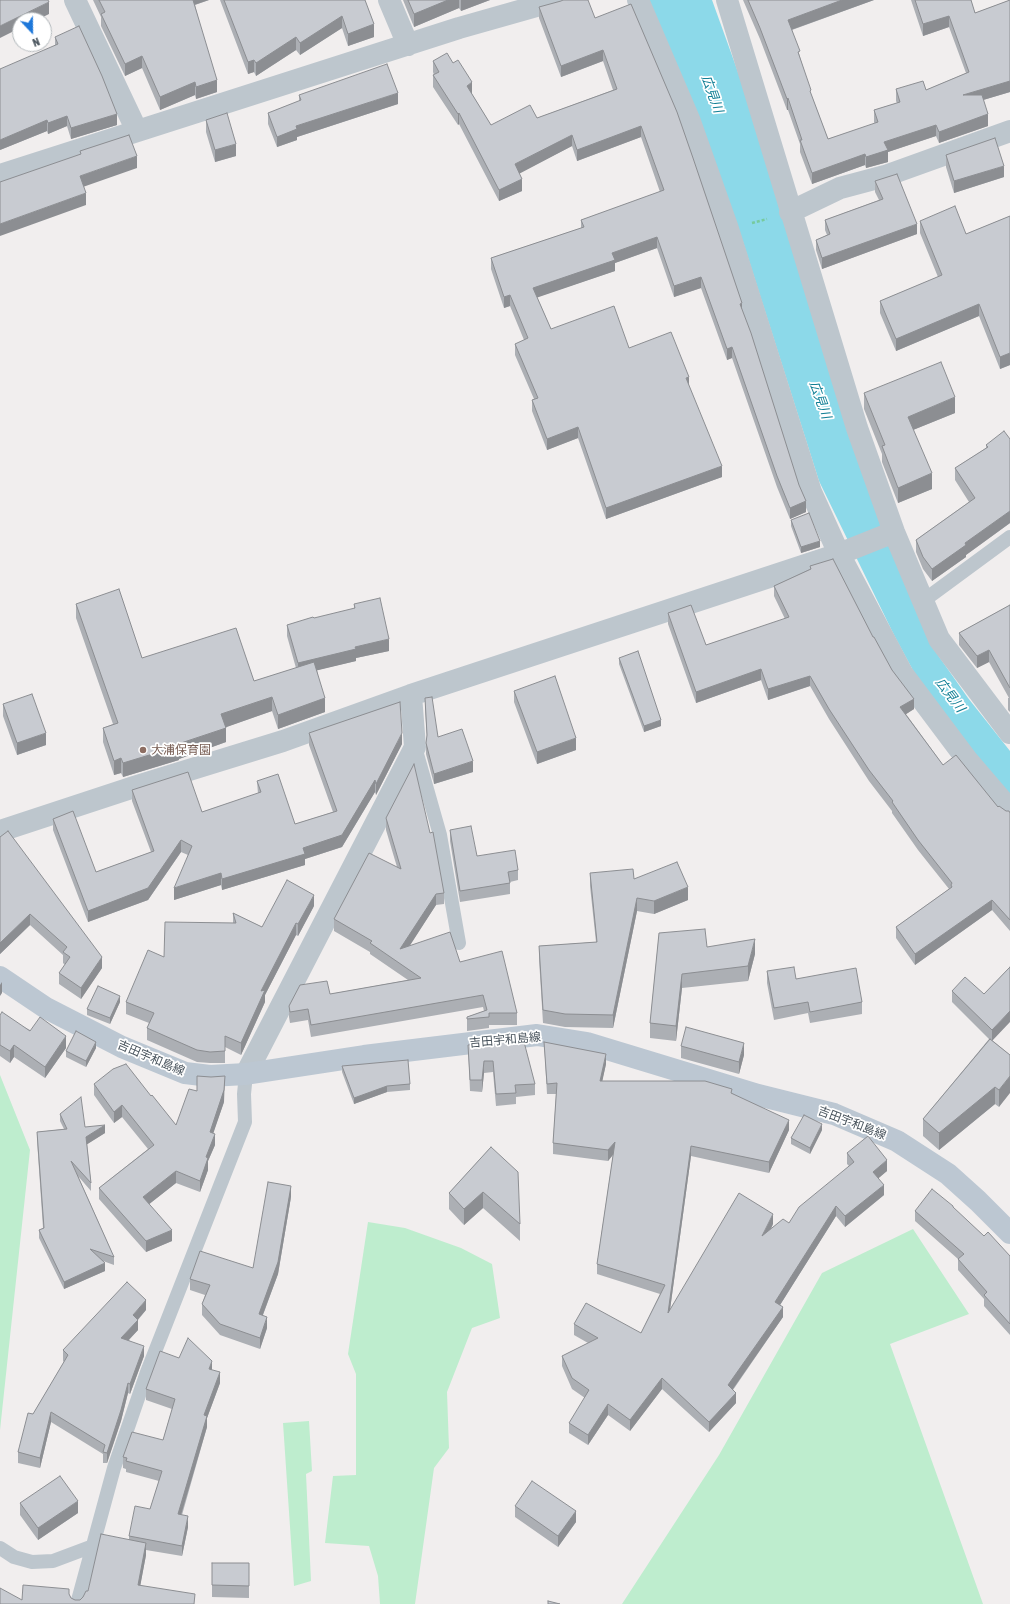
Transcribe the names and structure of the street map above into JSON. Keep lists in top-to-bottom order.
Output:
{
  "streets": {
    "main road": ["吉田宇和島線"]
  },
  "water": ["広見川"],
  "places": ["大浦保育園"],
  "north": "bottom"
}
